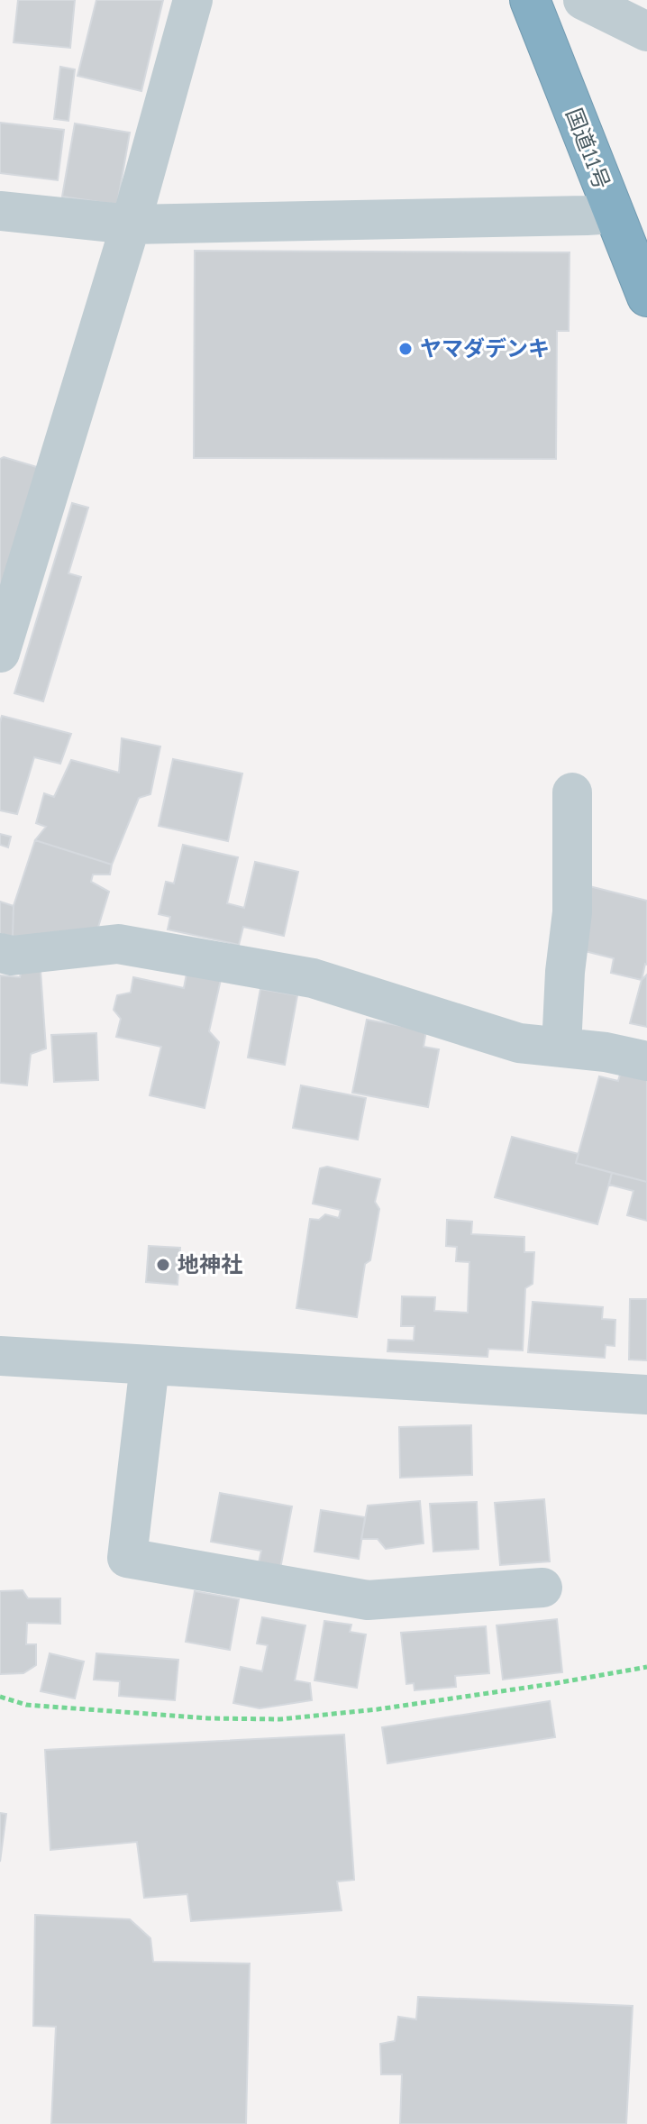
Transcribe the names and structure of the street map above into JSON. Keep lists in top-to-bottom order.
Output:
{
  "streets": {
    "highway": ["国道11号"]
  },
  "places": ["ヤマダデンキ", "地神社"]
}
